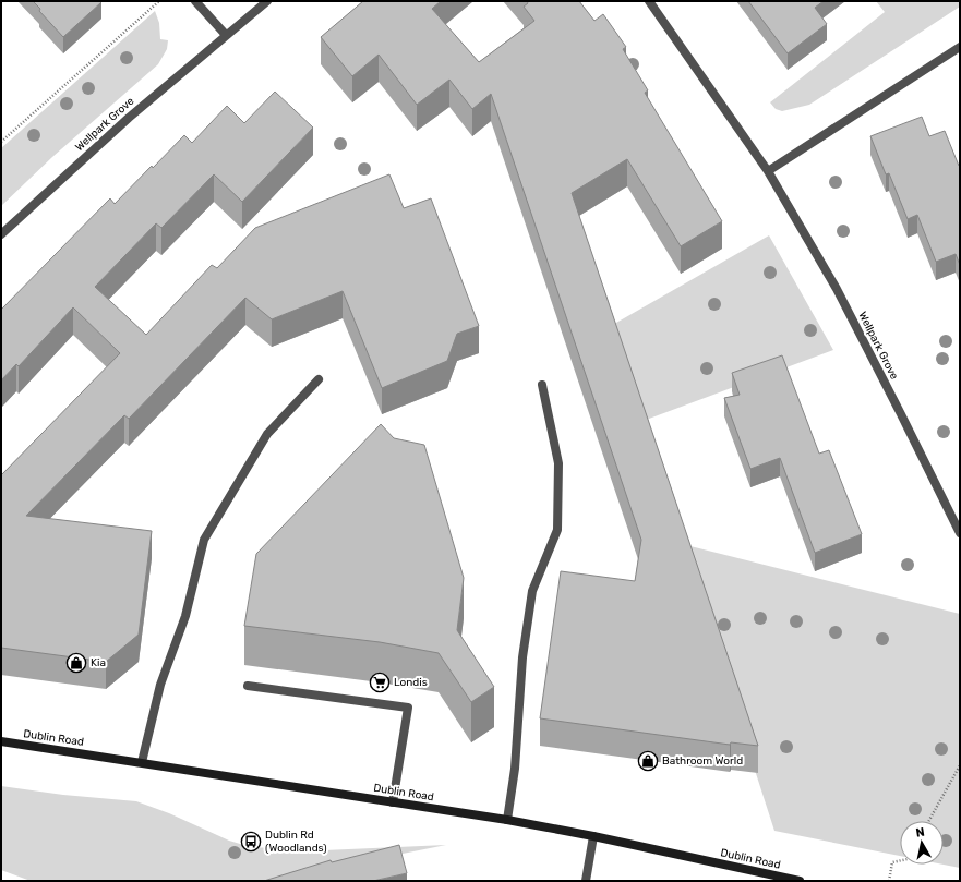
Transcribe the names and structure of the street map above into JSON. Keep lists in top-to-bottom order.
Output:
{
  "streets": {
    "main road": ["Dublin Road"],
    "street": ["Wellpark Grove"]
  },
  "places": {
    "shop": ["Kia", "Bathroom World"],
    "supermarket": ["Londis"],
    "bus stop": ["Dublin Rd (Woodlands)"]
  },
  "north": "top"
}
